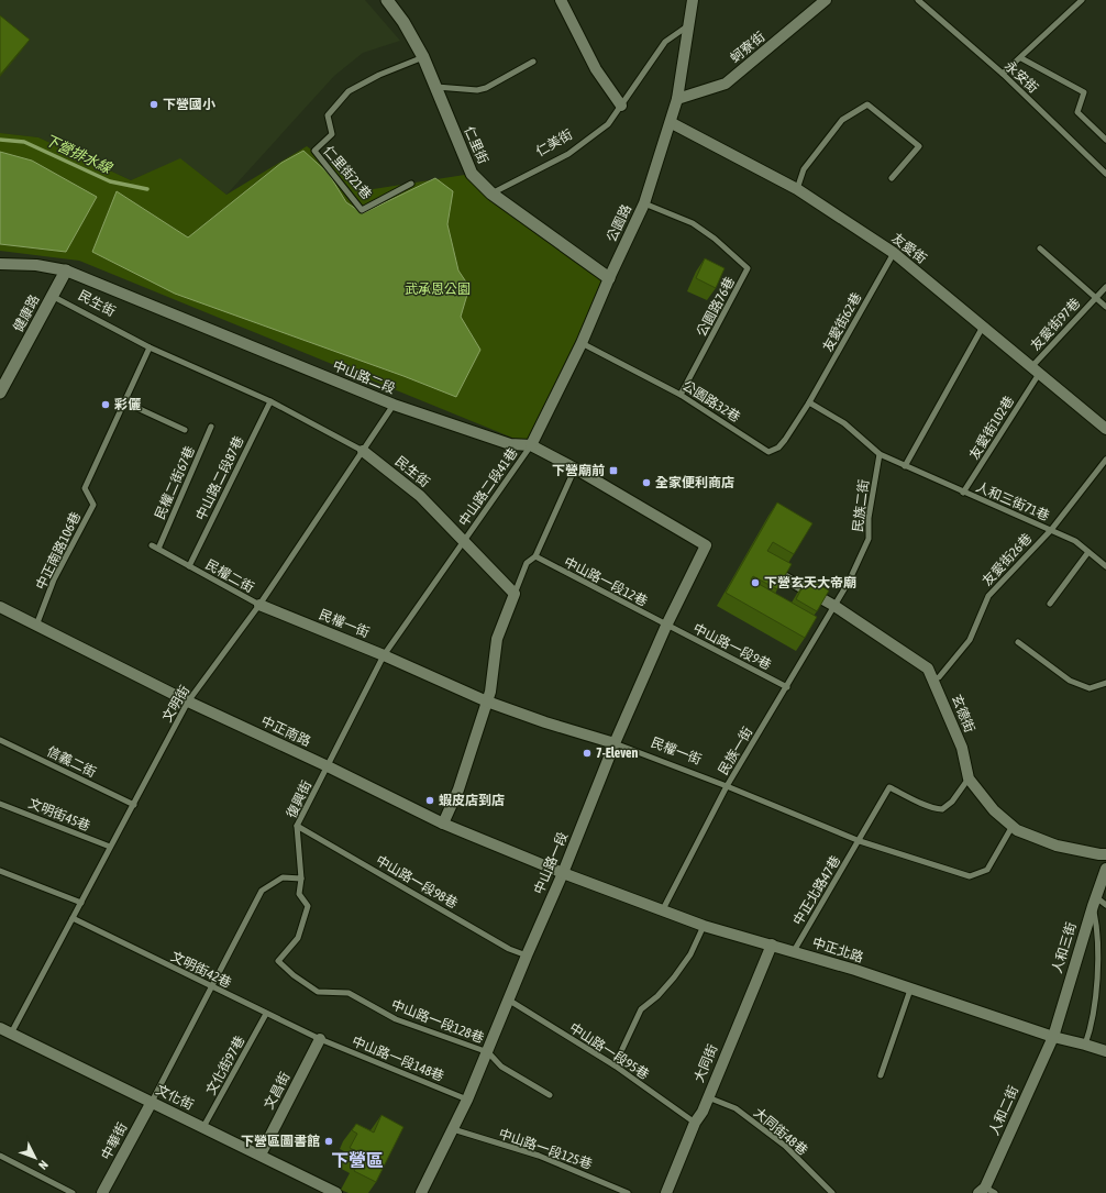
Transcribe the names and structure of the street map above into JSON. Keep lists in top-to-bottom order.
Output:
{
  "streets": {
    "street": [
      "蚵寮街",
      "仁里街",
      "公園路",
      "友愛街",
      "民生街",
      "健康路",
      "中山路二段",
      "民權一街",
      "玄德街",
      "中正南路",
      "中山路一段",
      "人和三街",
      "中正北路",
      "大同街",
      "文昌街",
      "文化街",
      "人和二街",
      "中華街"
    ],
    "lane": [
      "永安街",
      "仁美街",
      "仁里街21巷",
      "公園路76巷",
      "友愛街62巷",
      "友愛街97巷",
      "公園路32巷",
      "友愛街102巷",
      "中山路二段87巷",
      "民權二街67巷",
      "中山路二段41巷",
      "人和三街71巷",
      "民族二街",
      "中正南路106巷",
      "友愛街26巷",
      "民權二街",
      "中山路一段12巷",
      "中山路一段9巷",
      "文明街",
      "民族一街",
      "信義二街",
      "復興街",
      "文明街45巷",
      "中山路一段98巷",
      "中正北路47巷",
      "文明街42巷",
      "中山路一段128巷",
      "中山路一段95巷",
      "中山路一段148巷",
      "文化街97巷",
      "大同街48巷",
      "中山路一段125巷"
    ]
  },
  "crossings": [
    ["蚵寮街", "公園路"],
    ["仁美街", "仁里街"],
    ["仁美街", "公園路"],
    ["仁里街", "仁里街21巷"],
    ["仁里街", "公園路"],
    ["公園路", "友愛街"],
    ["公園路", "公園路76巷"],
    ["公園路", "中山路二段"],
    ["公園路", "公園路32巷"],
    ["公園路", "中山路二段41巷"],
    ["友愛街", "友愛街62巷"],
    ["友愛街", "友愛街97巷"],
    ["友愛街", "友愛街102巷"],
    ["民生街", "健康路"],
    ["民生街", "中山路二段87巷"],
    ["民生街", "中山路二段41巷"],
    ["民生街", "文明街"],
    ["民生街", "復興街"],
    ["公園路76巷", "公園路32巷"],
    ["健康路", "中山路二段"],
    ["友愛街62巷", "公園路32巷"],
    ["友愛街62巷", "人和三街71巷"],
    ["友愛街97巷", "友愛街102巷"],
    ["中山路二段", "中山路二段41巷"],
    ["中山路二段", "文明街"],
    ["中山路二段", "中山路一段"],
    ["公園路32巷", "人和三街71巷"],
    ["友愛街102巷", "人和三街71巷"],
    ["中山路二段87巷", "民權二街"],
    ["民權二街67巷", "民權二街"],
    ["中山路二段41巷", "復興街"],
    ["人和三街71巷", "民族二街"],
    ["人和三街71巷", "友愛街26巷"],
    ["民族二街", "玄德街"],
    ["民族二街", "民族一街"],
    ["中正南路106巷", "中正南路"],
    ["友愛街26巷", "玄德街"],
    ["民權二街", "民權一街"],
    ["民權二街", "文明街"],
    ["中山路一段12巷", "中山路一段9巷"],
    ["中山路一段12巷", "中山路一段"],
    ["民權一街", "文明街"],
    ["民權一街", "玄德街"],
    ["民權一街", "民族一街"],
    ["民權一街", "復興街"],
    ["民權一街", "中山路一段"],
    ["民權一街", "中正北路47巷"],
    ["中山路一段9巷", "民族一街"],
    ["中山路一段9巷", "中山路一段"],
    ["文明街", "中正南路"],
    ["文明街", "信義二街"],
    ["文明街", "文明街45巷"],
    ["文明街", "文明街42巷"],
    ["文明街", "文化街"],
    ["玄德街", "民族一街"],
    ["玄德街", "中正北路47巷"],
    ["中正南路", "復興街"],
    ["中正南路", "中山路一段"],
    ["中正南路", "中正北路"],
    ["民族一街", "中正北路"],
    ["復興街", "中山路一段98巷"],
    ["復興街", "中山路一段128巷"],
    ["中山路一段", "中山路一段98巷"],
    ["中山路一段", "中正北路"],
    ["中山路一段", "中山路一段128巷"],
    ["中山路一段", "中山路一段95巷"],
    ["中山路一段", "中山路一段148巷"],
    ["中山路一段", "中山路一段125巷"],
    ["中正北路47巷", "中正北路"],
    ["人和三街", "中正北路"],
    ["人和三街", "人和二街"],
    ["中正北路", "大同街"],
    ["中正北路", "人和二街"],
    ["文明街42巷", "中山路一段148巷"],
    ["文明街42巷", "文化街97巷"],
    ["文明街42巷", "文昌街"],
    ["中山路一段95巷", "大同街"],
    ["中山路一段148巷", "文昌街"],
    ["大同街", "大同街48巷"],
    ["文化街97巷", "文化街"],
    ["文昌街", "文化街"],
    ["文化街", "中華街"]
  ],
  "districts": ["下營區"],
  "water": ["下營排水線"],
  "parks": ["武承恩公園"],
  "places": {
    "other": [
      "下營國小",
      "彩儷",
      "全家便利商店",
      "下營玄天大帝廟",
      "7-Eleven",
      "蝦皮店到店",
      "下營區圖書館"
    ],
    "transit": ["下營廟前"]
  },
  "north": "bottom right"
}
